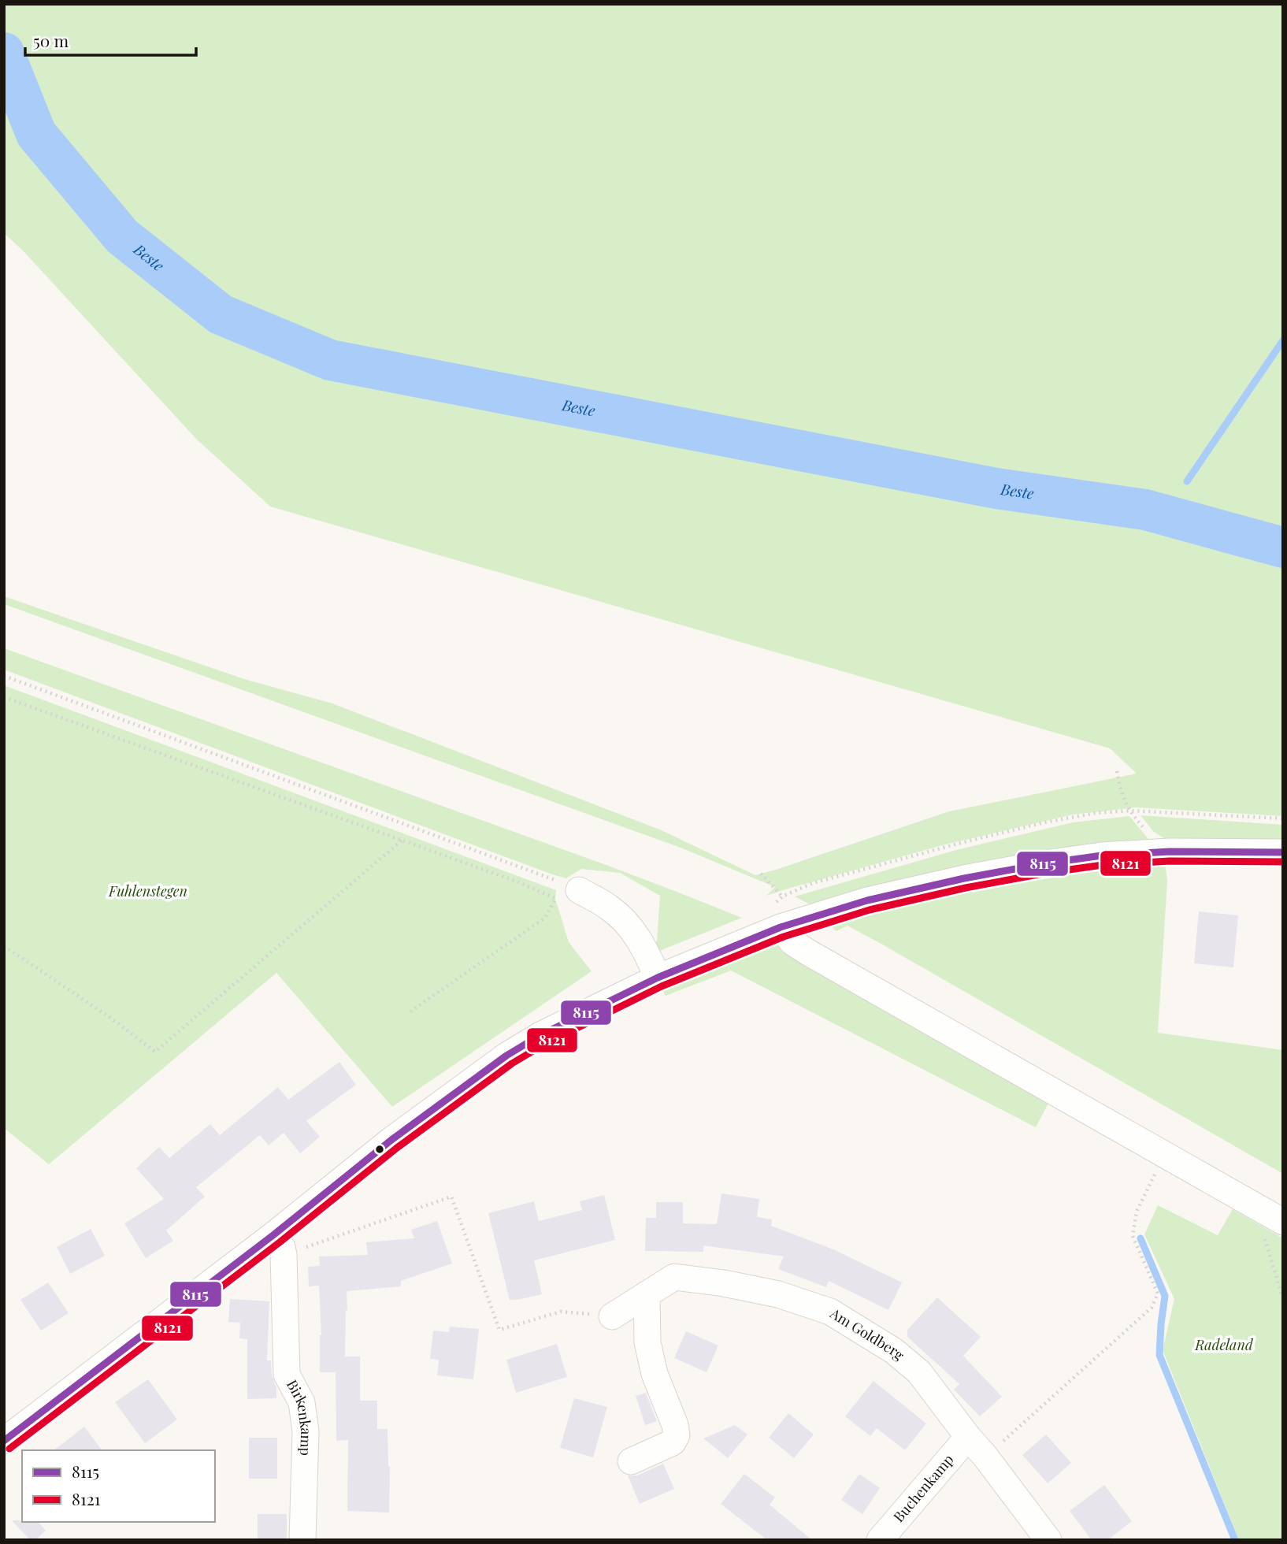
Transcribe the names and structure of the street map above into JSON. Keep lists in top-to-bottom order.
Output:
{
  "streets": {
    "street": ["Am Goldberg", "Birkenkamp", "Buchenkamp"]
  },
  "crossings": [
    ["Am Goldberg", "Buchenkamp"]
  ],
  "water": ["Beste"],
  "parks": ["Fuhlenstegen", "Radeland"],
  "lines": ["transit line 8115", "transit line 8121"],
  "legend": ["8115", "8121"],
  "scale_bar": "50 m"
}
